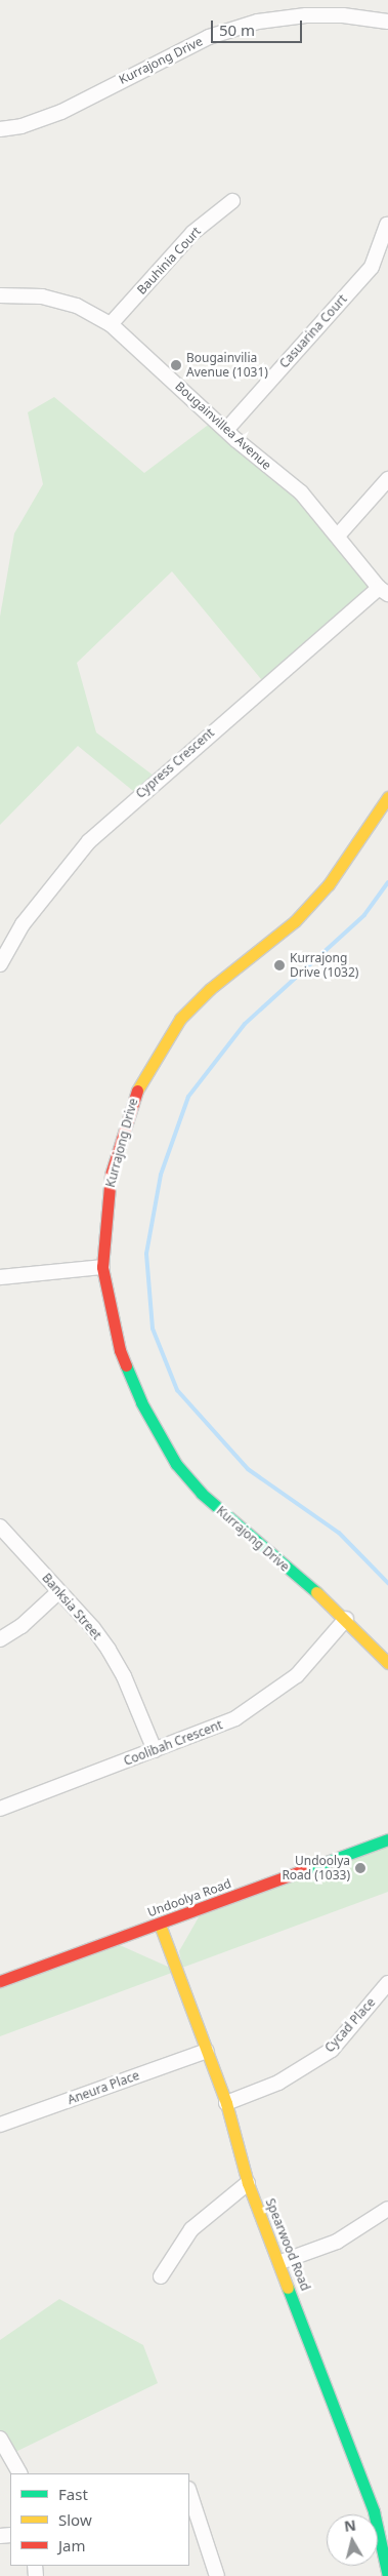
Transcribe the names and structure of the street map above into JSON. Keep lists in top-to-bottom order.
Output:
{
  "streets": {
    "street": [
      "Kurrajong Drive",
      "Bauhinia Court",
      "Casuarina Court",
      "Bougainvillea Avenue",
      "Cypress Crescent",
      "Banksia Street",
      "Coolibah Crescent",
      "Undoolya Road",
      "Cycad Place",
      "Aneura Place",
      "Spearwood Road"
    ]
  },
  "crossings": [
    ["Kurrajong Drive", "Coolibah Crescent"],
    ["Bauhinia Court", "Bougainvillea Avenue"],
    ["Casuarina Court", "Bougainvillea Avenue"],
    ["Bougainvillea Avenue", "Cypress Crescent"],
    ["Banksia Street", "Coolibah Crescent"],
    ["Undoolya Road", "Spearwood Road"],
    ["Cycad Place", "Spearwood Road"],
    ["Aneura Place", "Spearwood Road"]
  ],
  "places": ["Bougainvilia Avenue (1031)", "Kurrajong Drive (1032)", "Undoolya Road (1033)"],
  "legend": ["Fast", "Slow", "Jam"],
  "scale_bar": "50 m",
  "north": "top"
}
